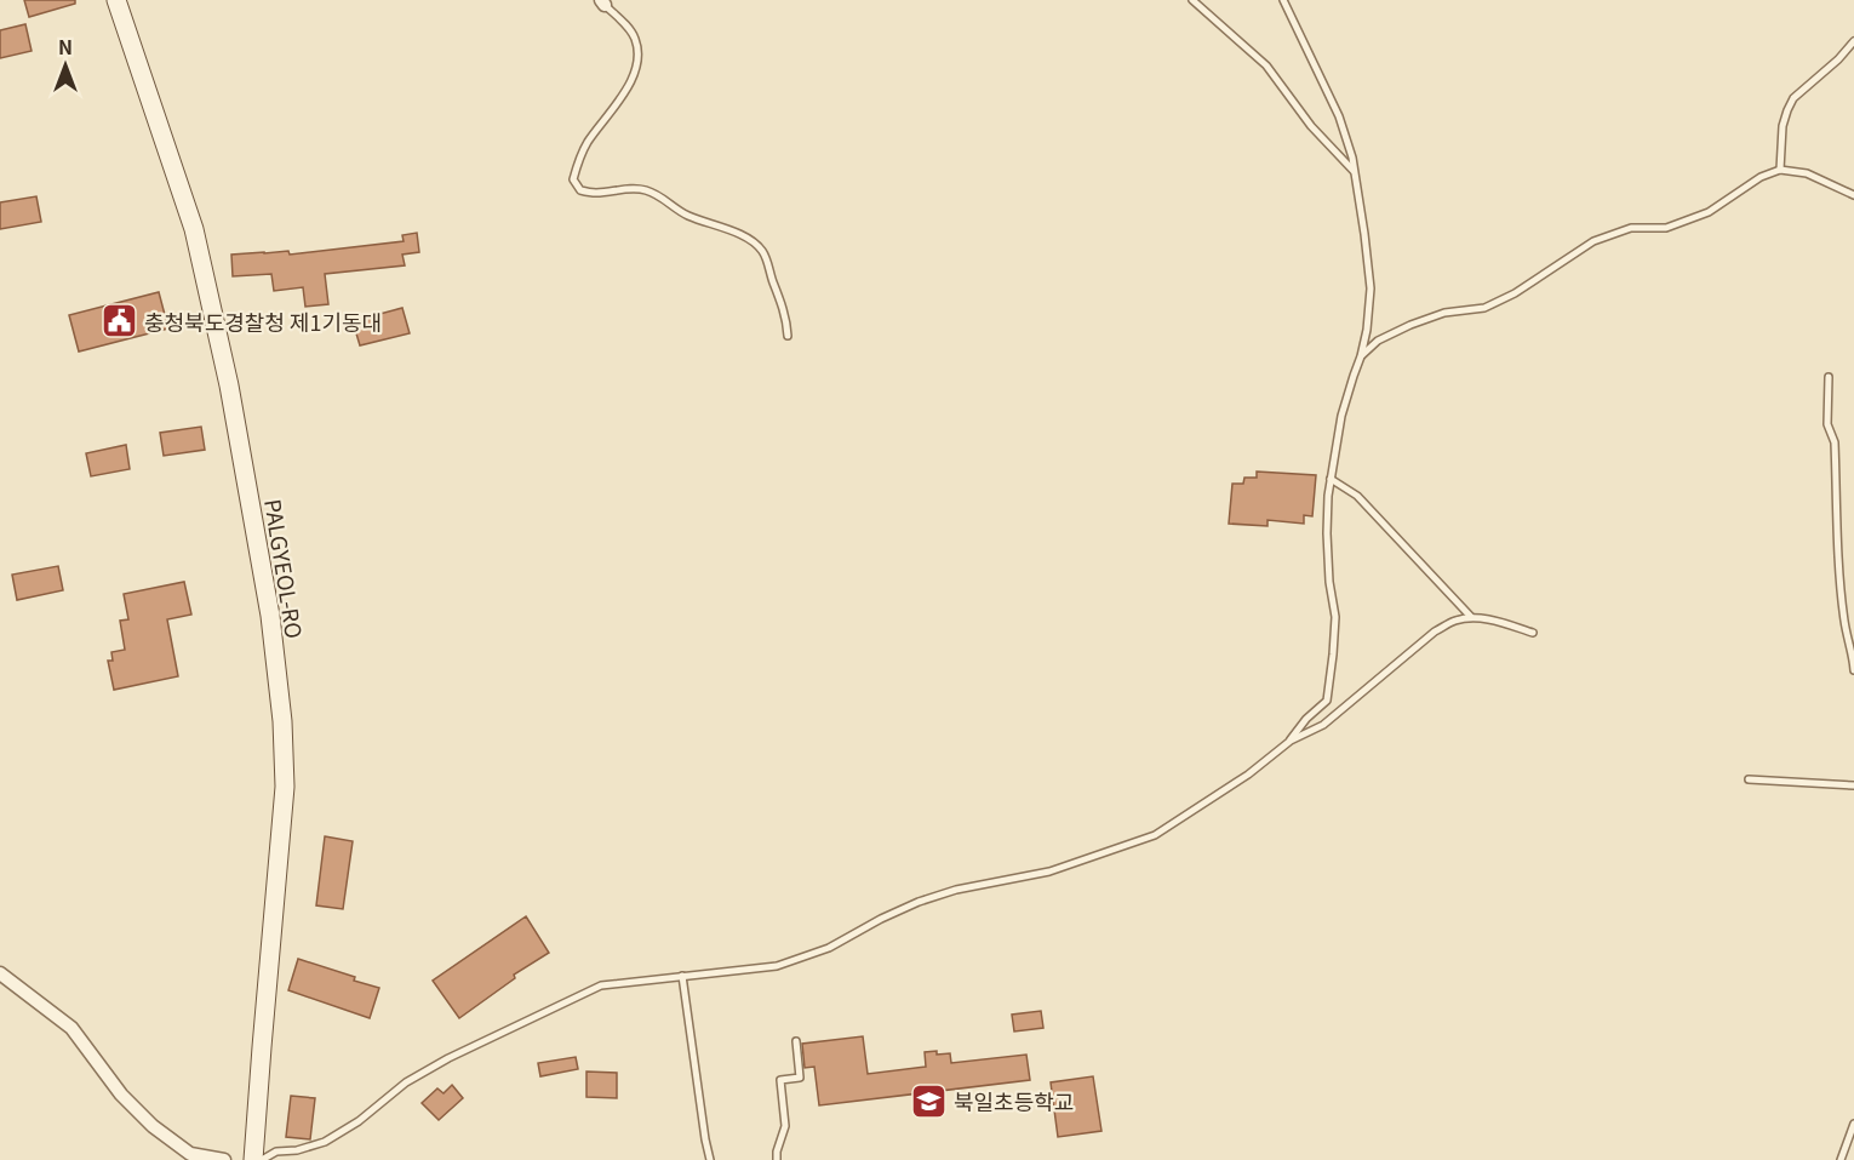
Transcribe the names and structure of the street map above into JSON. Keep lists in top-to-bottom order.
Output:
{
  "streets": {
    "street": ["PALGYEOL-RO"]
  },
  "places": {
    "public building": ["충청북도경찰청 제1기동대"],
    "school or university": ["북일초등학교"]
  },
  "north": "top"
}
